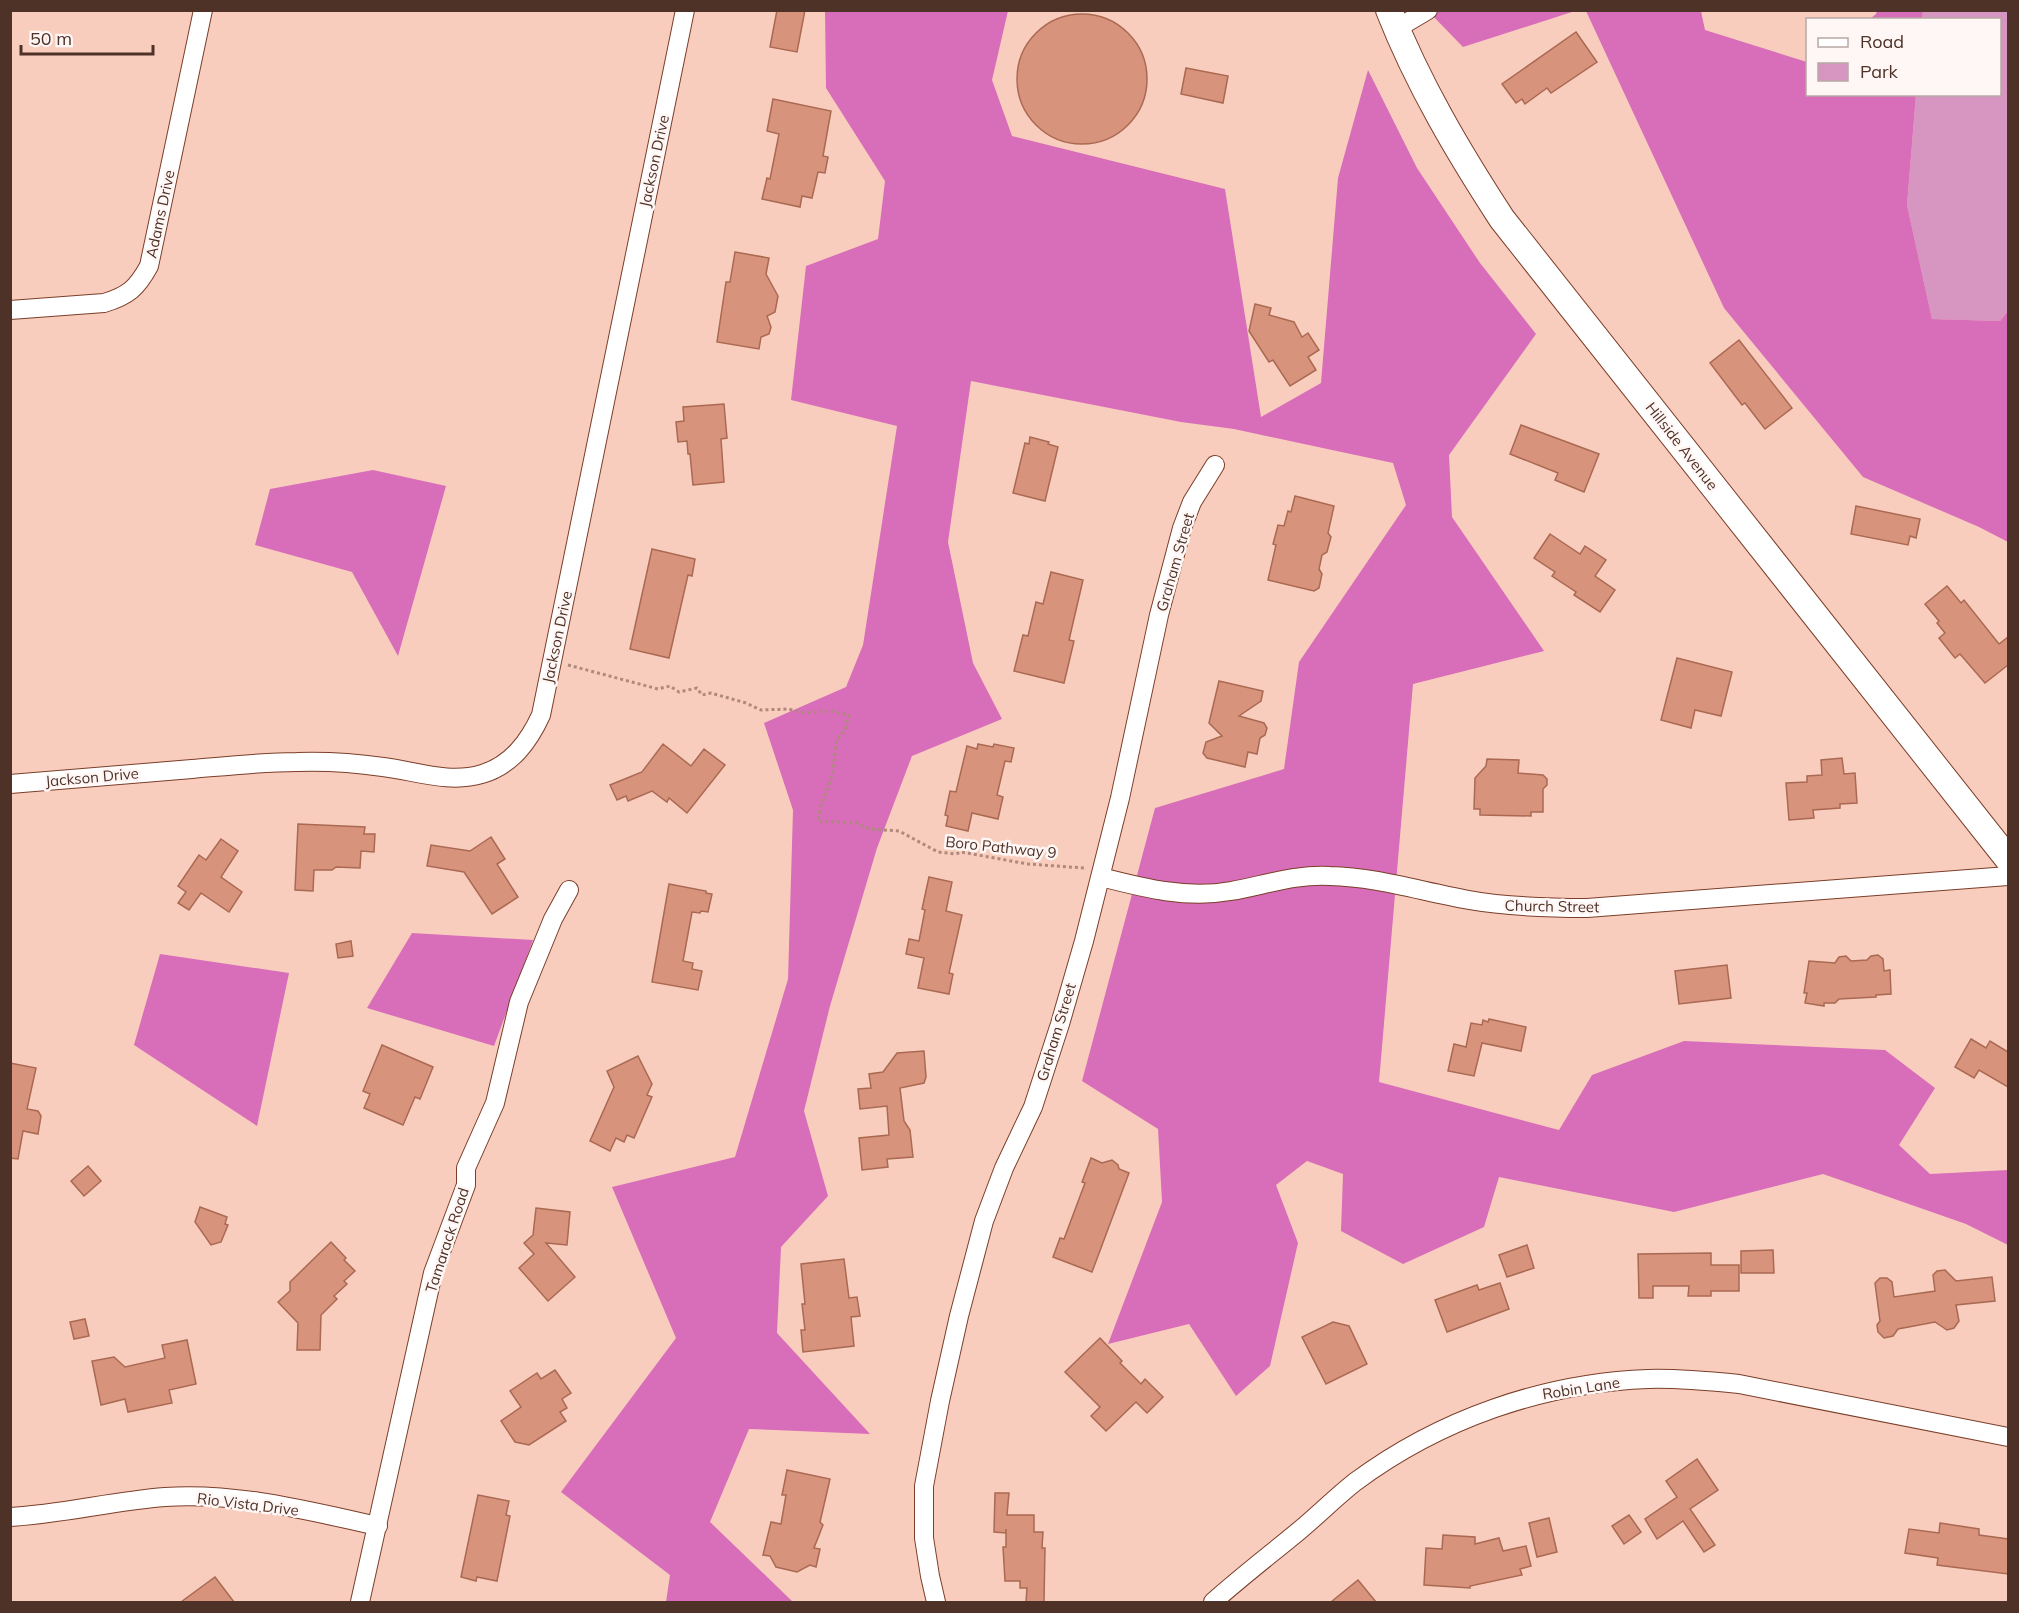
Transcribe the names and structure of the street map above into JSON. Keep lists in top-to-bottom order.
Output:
{
  "streets": {
    "main road": ["Hillside Avenue"],
    "street": [
      "Jackson Drive",
      "Adams Drive",
      "Graham Street",
      "Church Street",
      "Tamarack Road",
      "Robin Lane",
      "Rio Vista Drive"
    ],
    "path": ["Boro Pathway 9"]
  },
  "crossings": [
    ["Jackson Drive", "Boro Pathway 9"],
    ["Graham Street", "Boro Pathway 9"],
    ["Graham Street", "Church Street"],
    ["Boro Pathway 9", "Church Street"],
    ["Tamarack Road", "Rio Vista Drive"]
  ],
  "legend": ["Road", "Park"],
  "scale_bar": "50 m"
}
